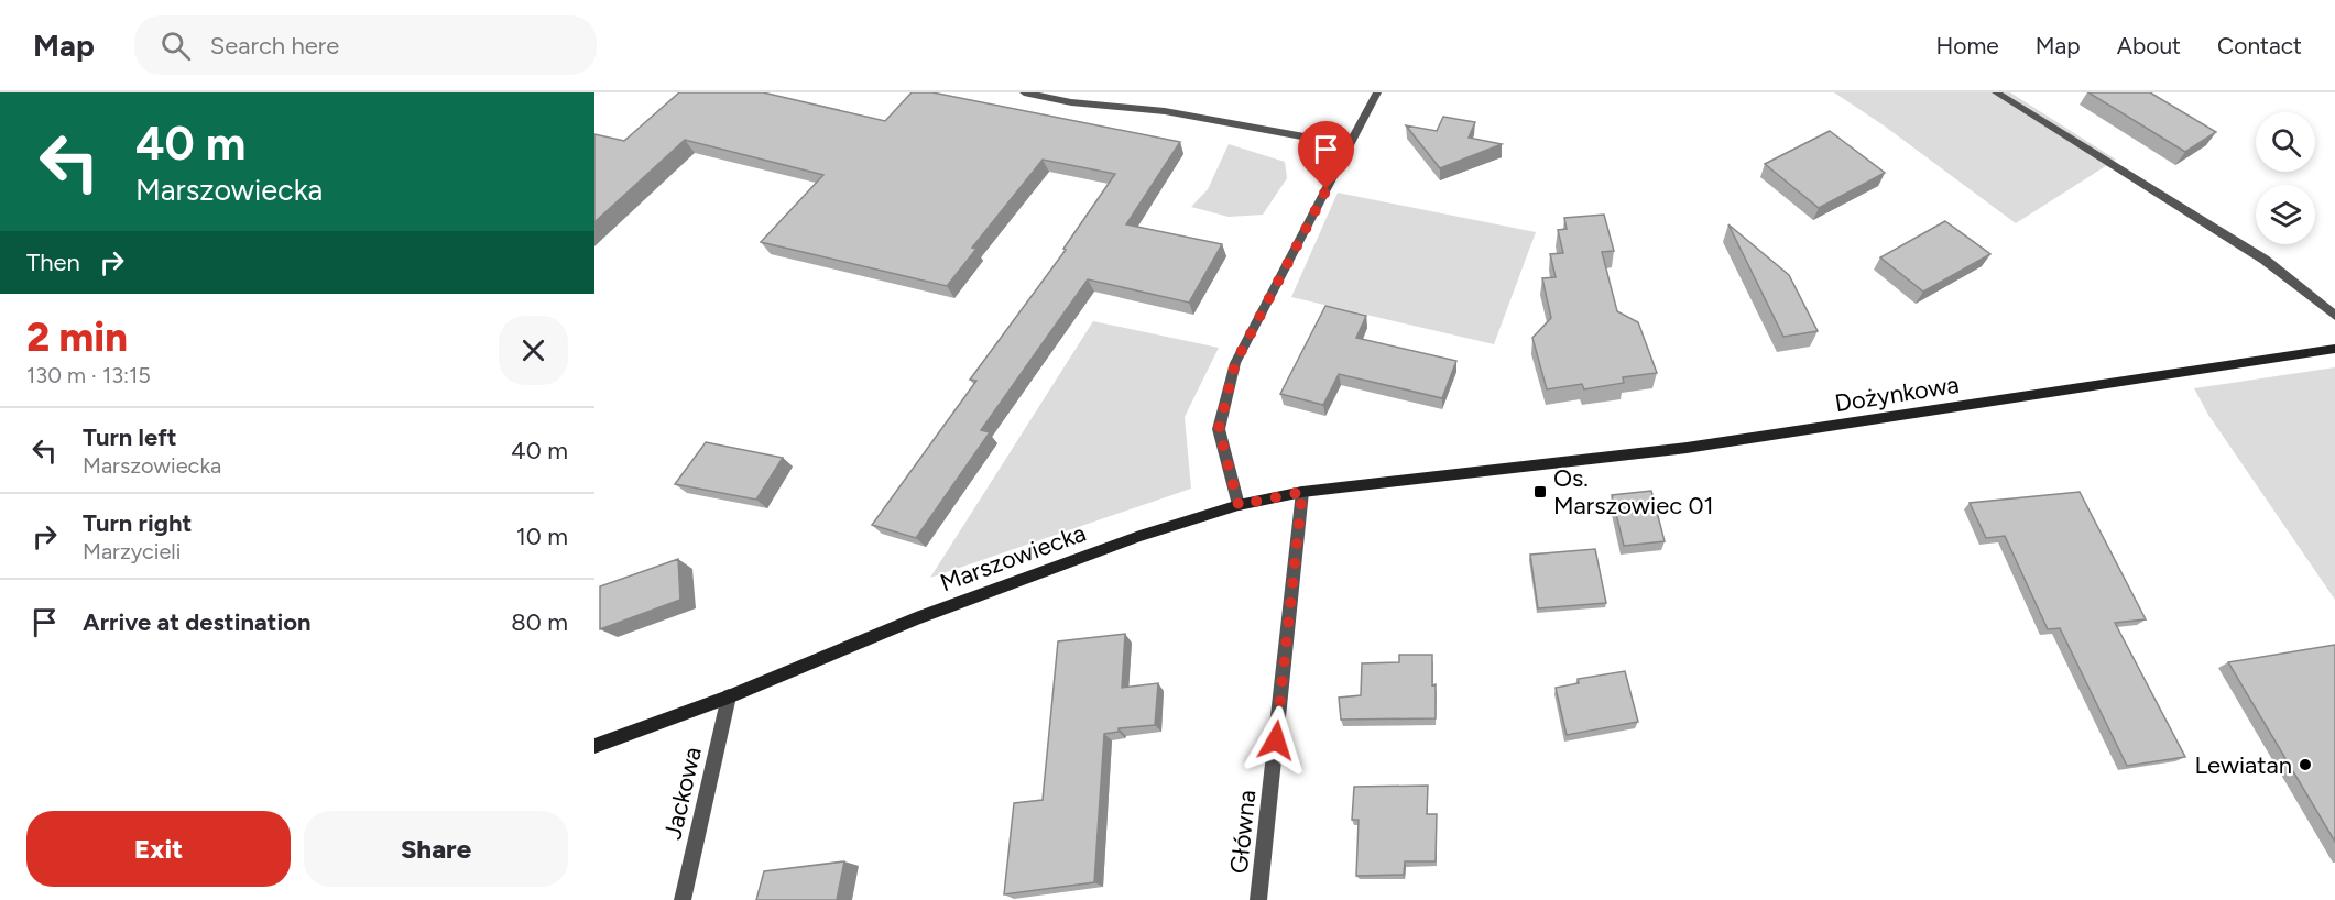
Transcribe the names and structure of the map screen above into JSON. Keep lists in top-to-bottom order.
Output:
{
  "streets": {
    "street": [
      "Dożynkowa",
      "Marszowiecka",
      "Jackowa",
      "Główna"
    ]
  },
  "crossings": [
    ["Dożynkowa", "Marszowiecka"],
    ["Marszowiecka", "Jackowa"],
    ["Marszowiecka", "Główna"]
  ],
  "places": {
    "transit": ["Os. Marszowiec 01"],
    "other": ["Lewiatan"]
  },
  "page": {
    "header": "Map",
    "search": "Search here",
    "nav": [
      "Home",
      "Map",
      "About",
      "Contact"
    ],
    "turn": ["40 m", "Marszowiecka"],
    "then": "Then",
    "heading": ["2 min", "130 m · 13:15"],
    "list": [
      {
        "name": "Turn left",
        "note": "Marszowiecka",
        "value": "40 m"
      },
      {
        "name": "Turn right",
        "note": "Marzycieli",
        "value": "10 m"
      },
      {
        "name": "Arrive at destination",
        "value": "80 m"
      }
    ],
    "buttons": ["Exit", "Share"]
  }
}
